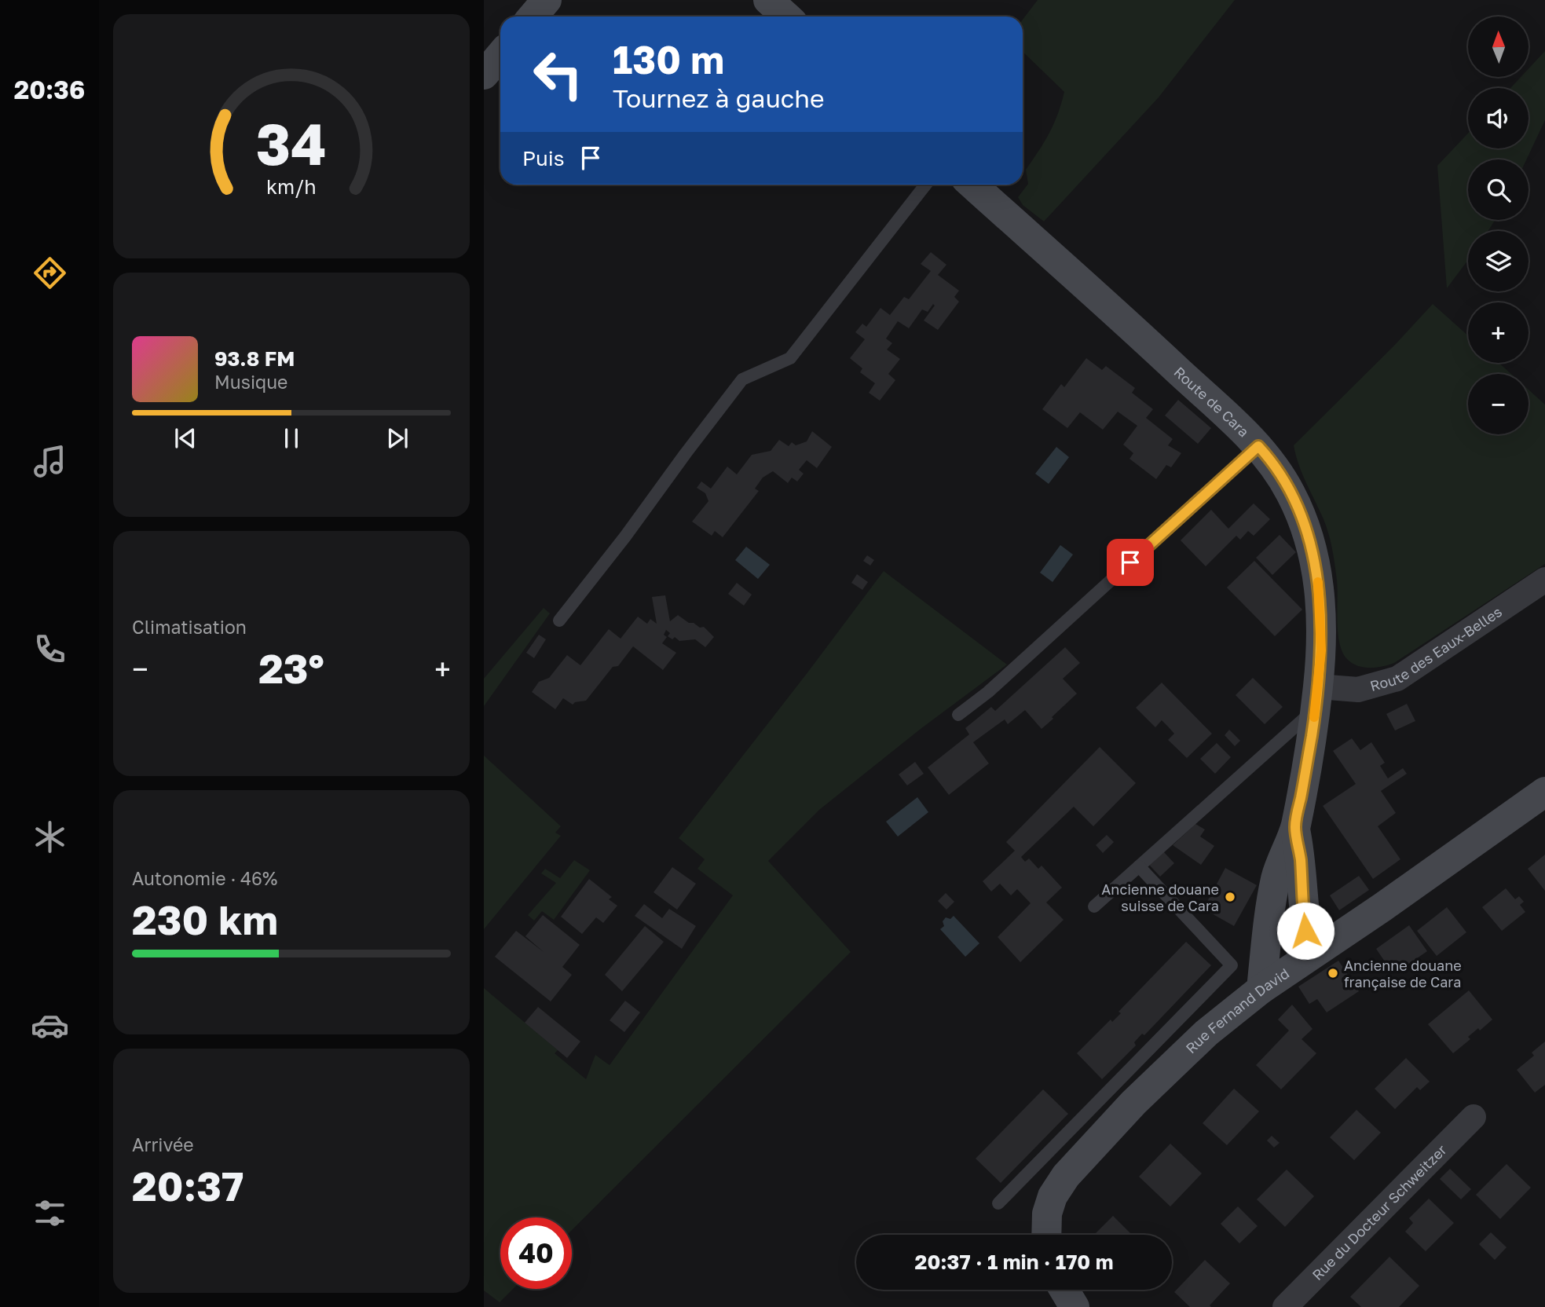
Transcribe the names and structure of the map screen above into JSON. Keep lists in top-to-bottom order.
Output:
{
  "streets": {
    "street": [
      "Route de Cara",
      "Route des Eaux-Belles",
      "Rue Fernand David",
      "Rue du Docteur Schweitzer"
    ]
  },
  "crossings": [
    ["Route de Cara", "Route des Eaux-Belles"],
    ["Route de Cara", "Rue Fernand David"]
  ],
  "places": ["Ancienne douane suisse de Cara", "Ancienne douane française de Cara"],
  "north": "top",
  "page": {
    "tabs": "20:36",
    "map_buttons": ["+", "−"],
    "turn": ["130 m", "Tournez à gauche"],
    "then": "Puis",
    "song": ["93.8 FM", "Musique"],
    "tile": [
      "Climatisation",
      ["Autonomie · 46%", "230 km"],
      ["Arrivée", "20:37"]
    ],
    "heat": ["−", "23°", "+"],
    "limit": "40",
    "trip": "20:37 · 1 min · 170 m",
    "gauge": ["34", "km/h"]
  }
}
